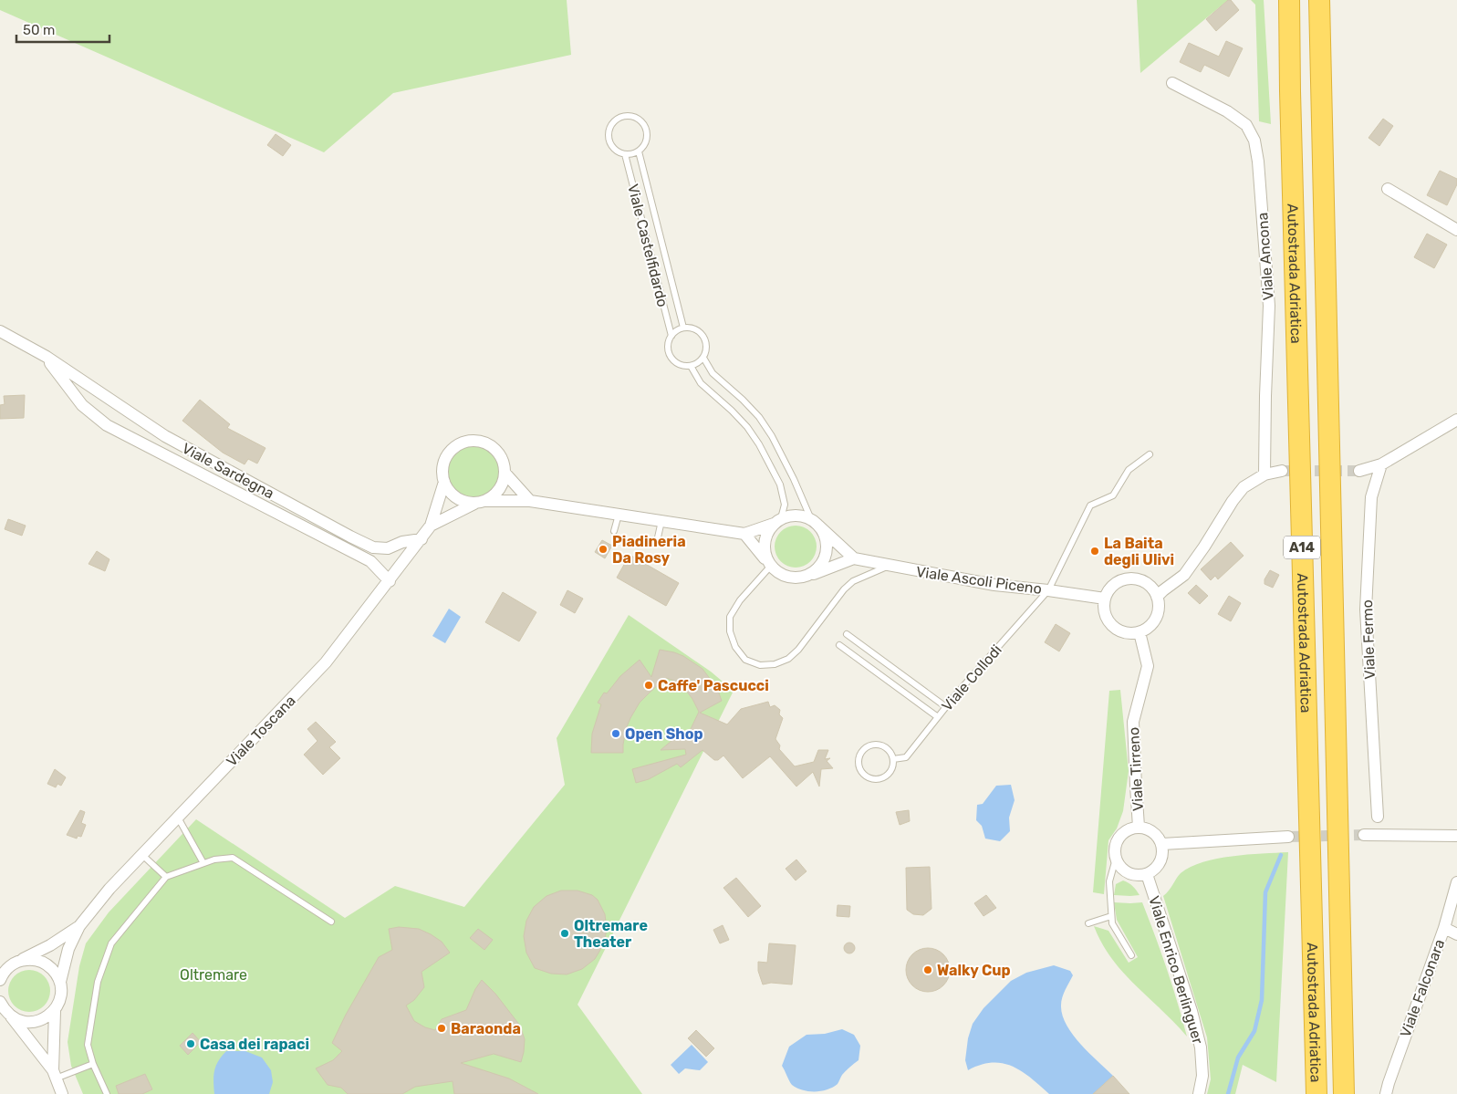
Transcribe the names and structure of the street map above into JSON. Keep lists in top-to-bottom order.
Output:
{
  "streets": {
    "highway": ["Autostrada Adriatica", "A14"],
    "street": [
      "Viale Ancona",
      "Viale Sardegna",
      "Viale Ascoli Piceno",
      "Viale Fermo",
      "Viale Toscana",
      "Viale Tirreno",
      "Viale Enrico Berlinguer",
      "Viale Falconara"
    ],
    "lane": ["Viale Castelfidardo", "Viale Collodi"]
  },
  "crossings": [
    ["Viale Sardegna", "Viale Toscana"],
    ["Viale Ascoli Piceno", "Viale Collodi"],
    ["Viale Ascoli Piceno", "Viale Tirreno"],
    ["Viale Tirreno", "Viale Enrico Berlinguer"]
  ],
  "parks": ["Oltremare"],
  "places": [
    "Piadineria Da Rosy",
    "La Baita degli Ulivi",
    "Caffe' Pascucci",
    "Open Shop",
    "Oltremare Theater",
    "Walky Cup",
    "Baraonda",
    "Casa dei rapaci"
  ],
  "scale_bar": "50 m"
}
